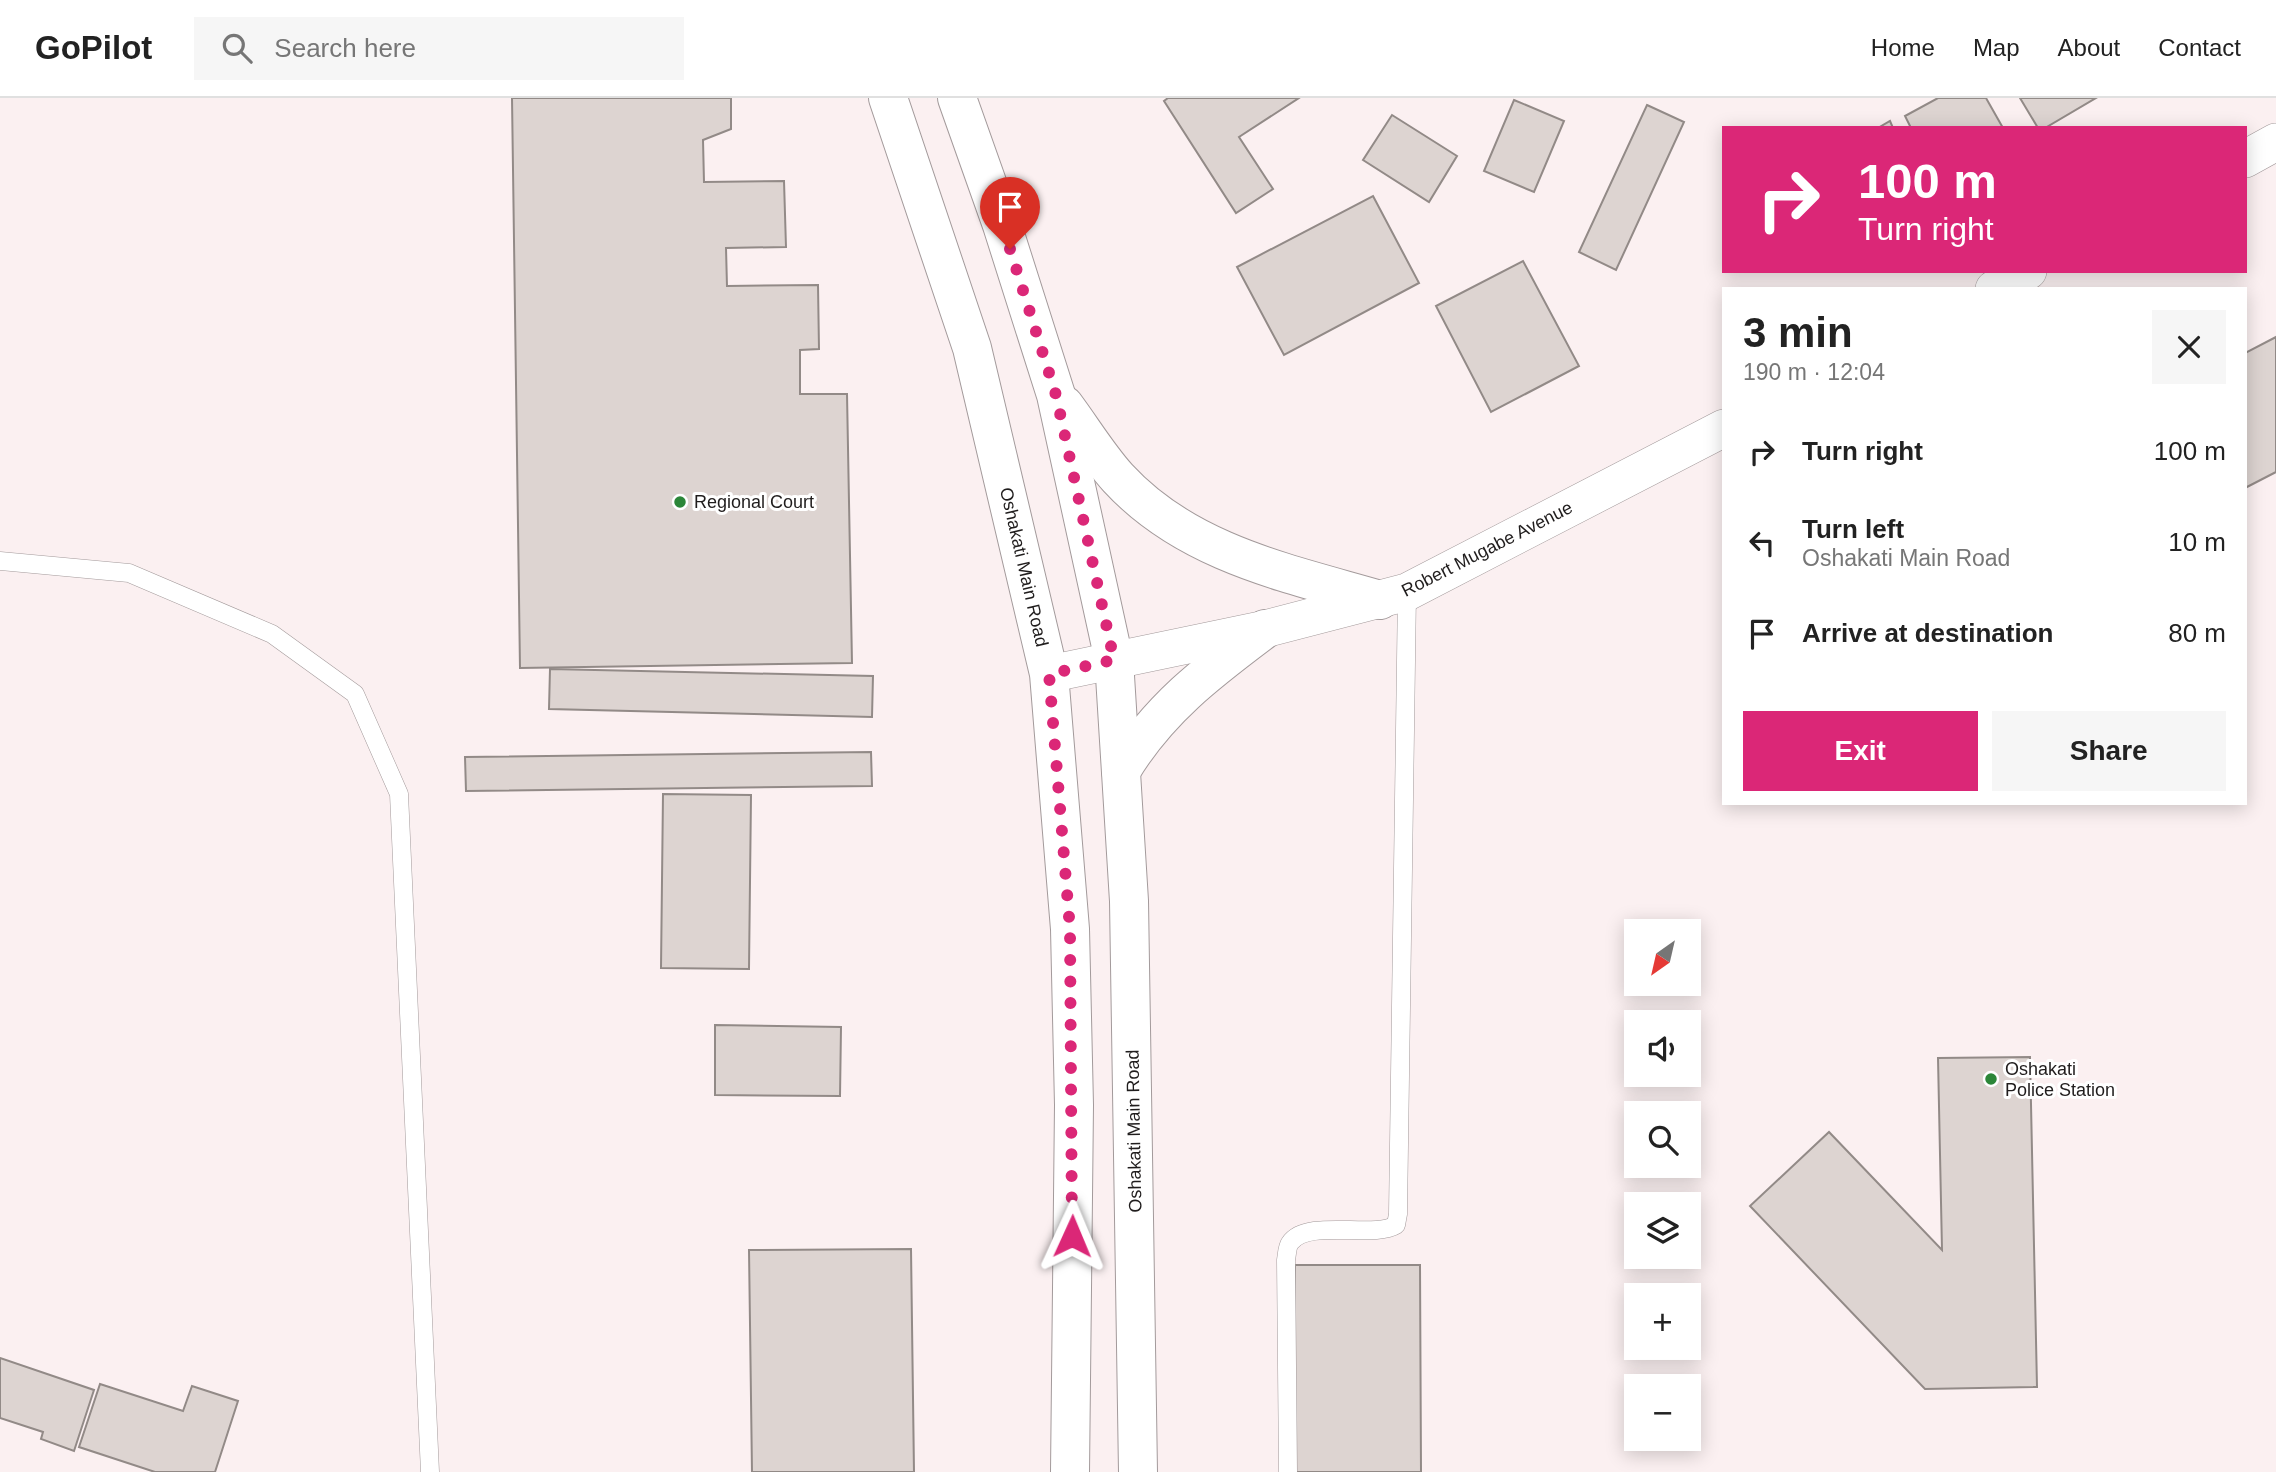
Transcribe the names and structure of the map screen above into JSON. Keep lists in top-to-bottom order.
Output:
{
  "streets": {
    "main road": ["Oshakati Main Road"],
    "street": ["Robert Mugabe Avenue"]
  },
  "crossings": [
    ["Robert Mugabe Avenue", "Oshakati Main Road"]
  ],
  "places": ["Regional Court", "Oshakati Police Station"],
  "north": "bottom left",
  "page": {
    "header": "GoPilot",
    "search": "Search here",
    "nav": [
      "Home",
      "Map",
      "About",
      "Contact"
    ],
    "turn": ["100 m", "Turn right"],
    "heading": ["3 min", "190 m · 12:04"],
    "list": [
      {
        "name": "Turn right",
        "value": "100 m"
      },
      {
        "name": "Turn left",
        "note": "Oshakati Main Road",
        "value": "10 m"
      },
      {
        "name": "Arrive at destination",
        "value": "80 m"
      }
    ],
    "buttons": ["Exit", "Share"],
    "map_buttons": ["+", "−"]
  }
}
